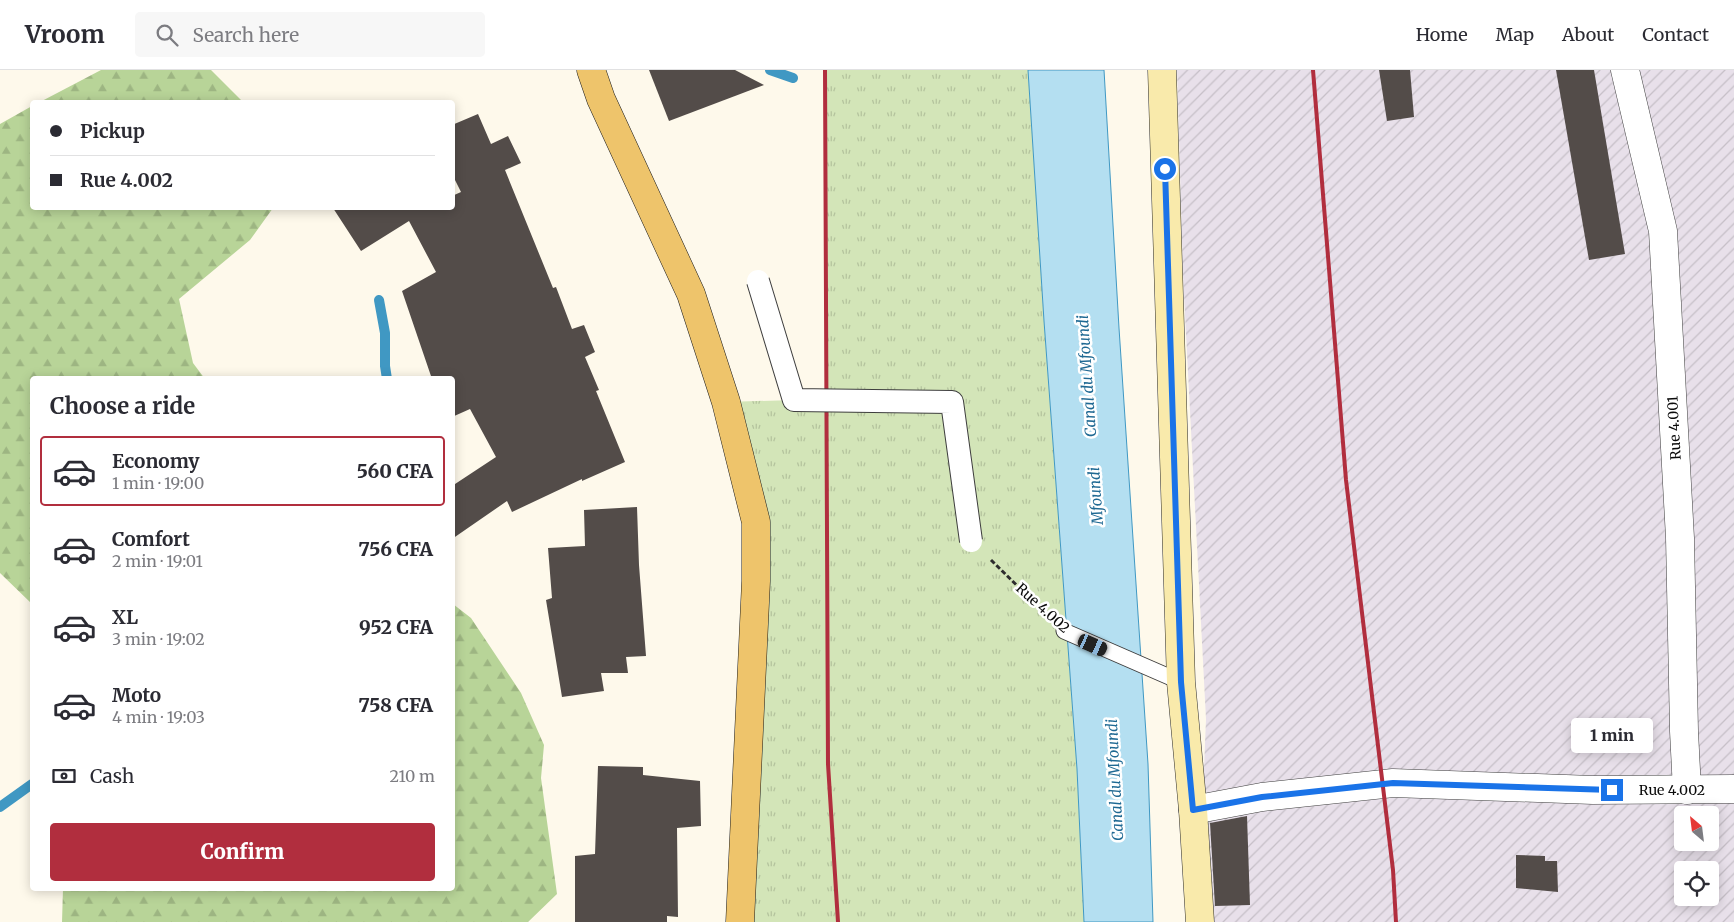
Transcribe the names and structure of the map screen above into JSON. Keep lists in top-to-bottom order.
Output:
{
  "streets": {
    "street": ["Rue 4.001", "Rue 4.002"]
  },
  "crossings": [
    ["Rue 4.001", "Rue 4.002"]
  ],
  "water": ["Canal du Mfoundi", "Mfoundi"],
  "north": "top left",
  "page": {
    "header": "Vroom",
    "search": "Search here",
    "nav": [
      "Home",
      "Map",
      "About",
      "Contact"
    ],
    "banner": ["Pickup", "Rue 4.002"],
    "heading": "Choose a ride",
    "list": [
      {
        "name": "Economy",
        "note": "1 min · 19:00",
        "value": "560 CFA"
      },
      {
        "name": "Comfort",
        "note": "2 min · 19:01",
        "value": "756 CFA"
      },
      {
        "name": "XL",
        "note": "3 min · 19:02",
        "value": "952 CFA"
      },
      {
        "name": "Moto",
        "note": "4 min · 19:03",
        "value": "758 CFA"
      }
    ],
    "bubble": "1 min",
    "pay": ["Cash", "210 m"],
    "buttons": "Confirm"
  }
}
